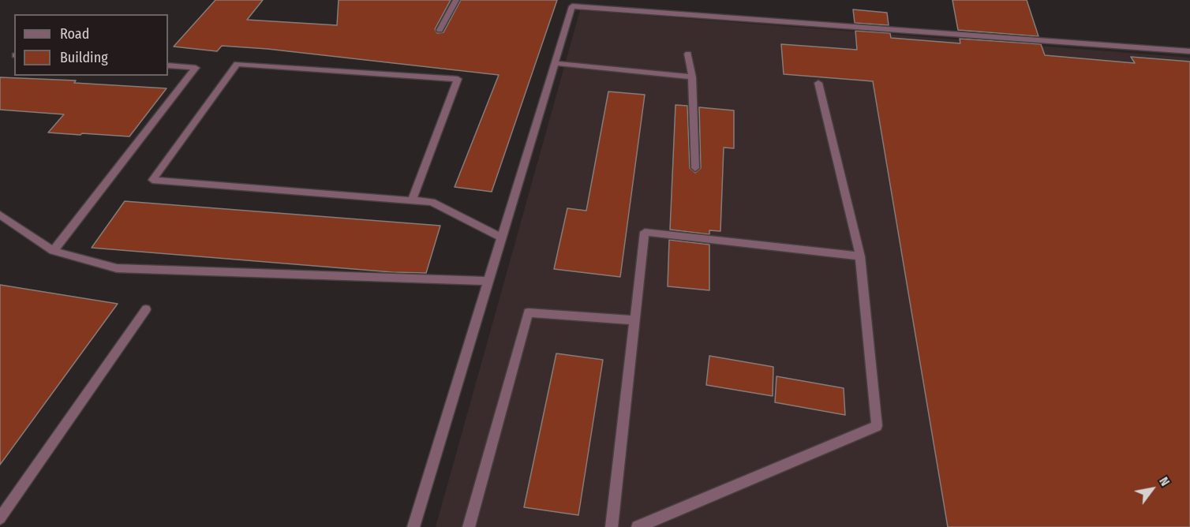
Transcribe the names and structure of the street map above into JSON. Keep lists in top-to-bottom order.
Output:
{
  "legend": ["Road", "Building"],
  "north": "top right"
}
